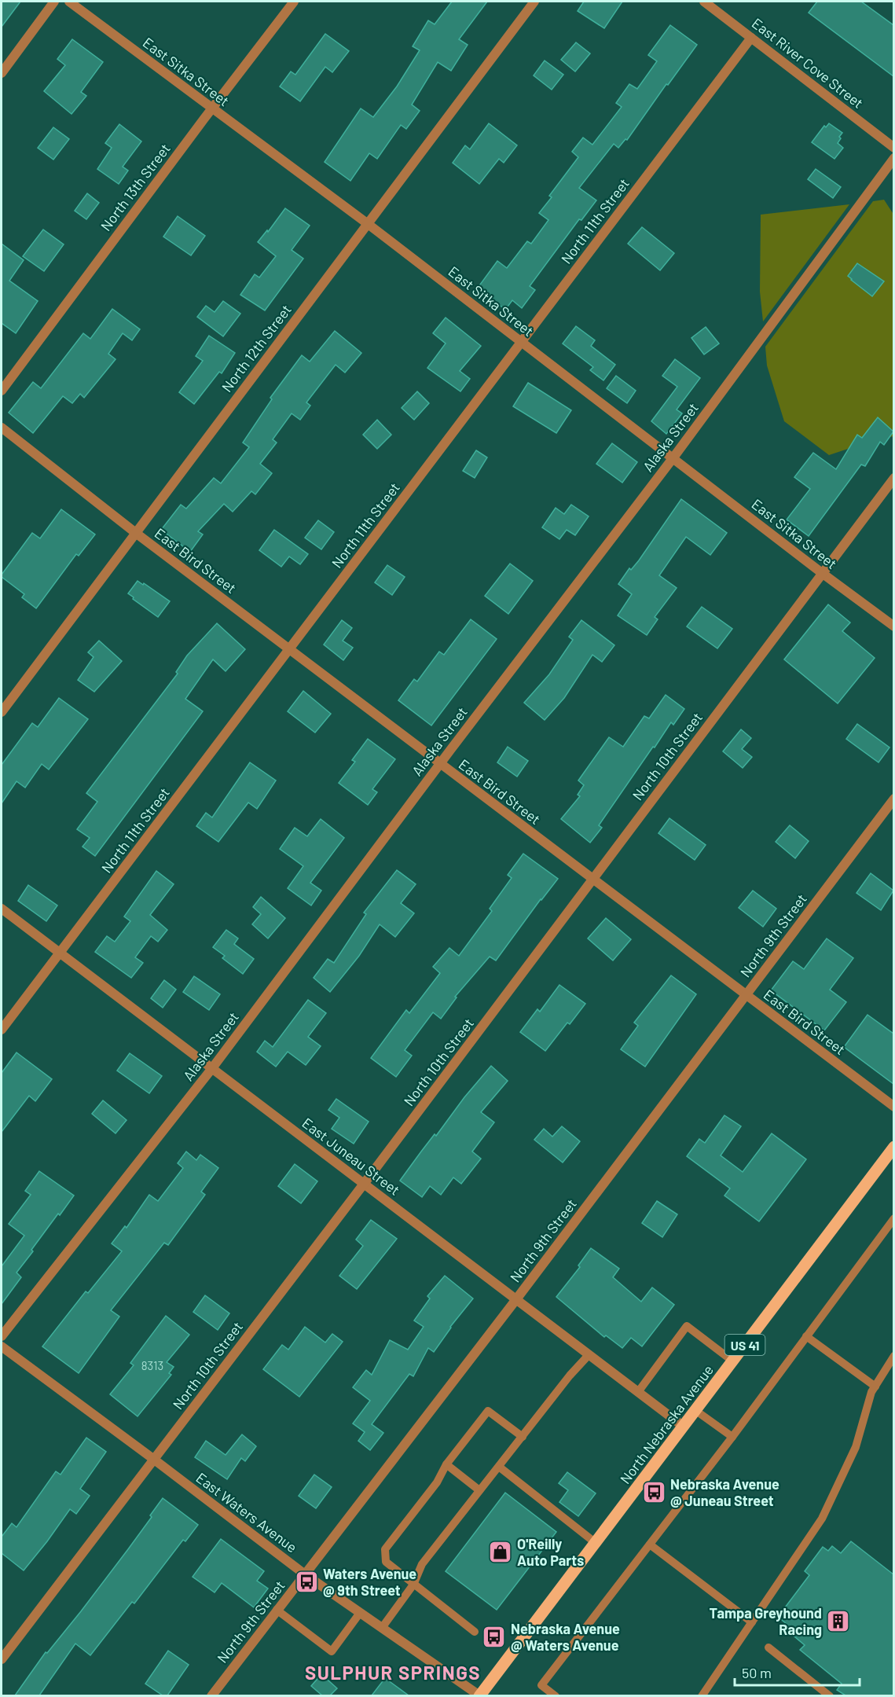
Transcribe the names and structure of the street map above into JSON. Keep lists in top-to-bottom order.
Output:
{
  "streets": {
    "main road": ["US 41", "North Nebraska Avenue"],
    "street": [
      "East River Cove Street",
      "East Sitka Street",
      "North 13th Street",
      "North 11th Street",
      "North 12th Street",
      "Alaska Street",
      "East Bird Street",
      "North 10th Street",
      "North 9th Street",
      "East Juneau Street",
      "East Waters Avenue"
    ]
  },
  "crossings": [
    ["East River Cove Street", "North 11th Street"],
    ["East Sitka Street", "North 13th Street"],
    ["East Sitka Street", "North 11th Street"],
    ["East Sitka Street", "North 12th Street"],
    ["East Sitka Street", "Alaska Street"],
    ["East Sitka Street", "North 10th Street"],
    ["North 11th Street", "East Bird Street"],
    ["North 11th Street", "East Juneau Street"],
    ["North 12th Street", "East Bird Street"],
    ["Alaska Street", "East Bird Street"],
    ["Alaska Street", "East Juneau Street"],
    ["East Bird Street", "North 10th Street"],
    ["East Bird Street", "North 9th Street"],
    ["North 10th Street", "East Juneau Street"],
    ["North 10th Street", "East Waters Avenue"],
    ["North 9th Street", "East Juneau Street"],
    ["North 9th Street", "East Waters Avenue"],
    ["East Juneau Street", "North Nebraska Avenue"],
    ["North Nebraska Avenue", "East Waters Avenue"]
  ],
  "districts": ["SULPHUR SPRINGS"],
  "places": {
    "bus stop": ["Nebraska Avenue @ Juneau Street", "Waters Avenue @ 9th Street", "Nebraska Avenue @ Waters Avenue"],
    "shop": ["O'Reilly Auto Parts"],
    "building": ["Tampa Greyhound Racing"]
  },
  "house_numbers": ["8313"],
  "scale_bar": "50 m"
}
